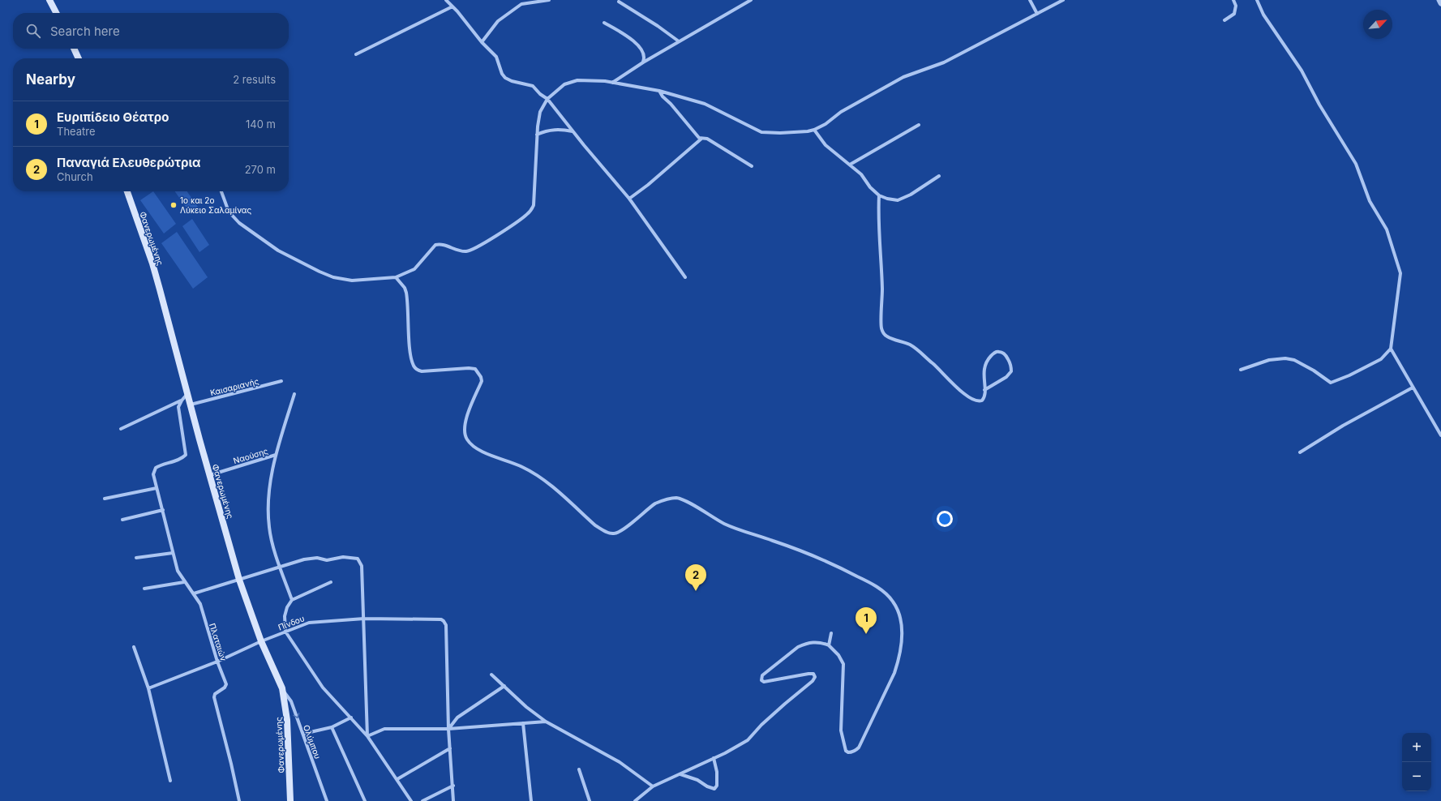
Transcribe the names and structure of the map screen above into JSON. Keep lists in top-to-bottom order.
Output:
{
  "streets": {
    "main road": ["Φανερωμένης"],
    "street": [
      "Καισαριανής",
      "Ναούσης",
      "Πίνδου",
      "Πλαταιών",
      "Ολύμπου"
    ]
  },
  "crossings": [
    ["Φανερωμένης", "Καισαριανής"],
    ["Φανερωμένης", "Ναούσης"],
    ["Φανερωμένης", "Πίνδου"],
    ["Φανερωμένης", "Ολύμπου"],
    ["Πίνδου", "Πλαταιών"]
  ],
  "one_way": ["Ολύμπου"],
  "places": ["1ο και 2ο Λύκειο Σαλαμίνας"],
  "north": "top right",
  "page": {
    "search": "Search here",
    "heading": ["Nearby", "2 results"],
    "list": [
      {
        "mark": "1",
        "name": "Ευριπίδειο Θέατρο",
        "note": "Theatre",
        "value": "140 m"
      },
      {
        "mark": "2",
        "name": "Παναγιά Ελευθερώτρια",
        "note": "Church",
        "value": "270 m"
      }
    ],
    "pins": ["2", "1"],
    "map_buttons": ["+", "−"]
  }
}
